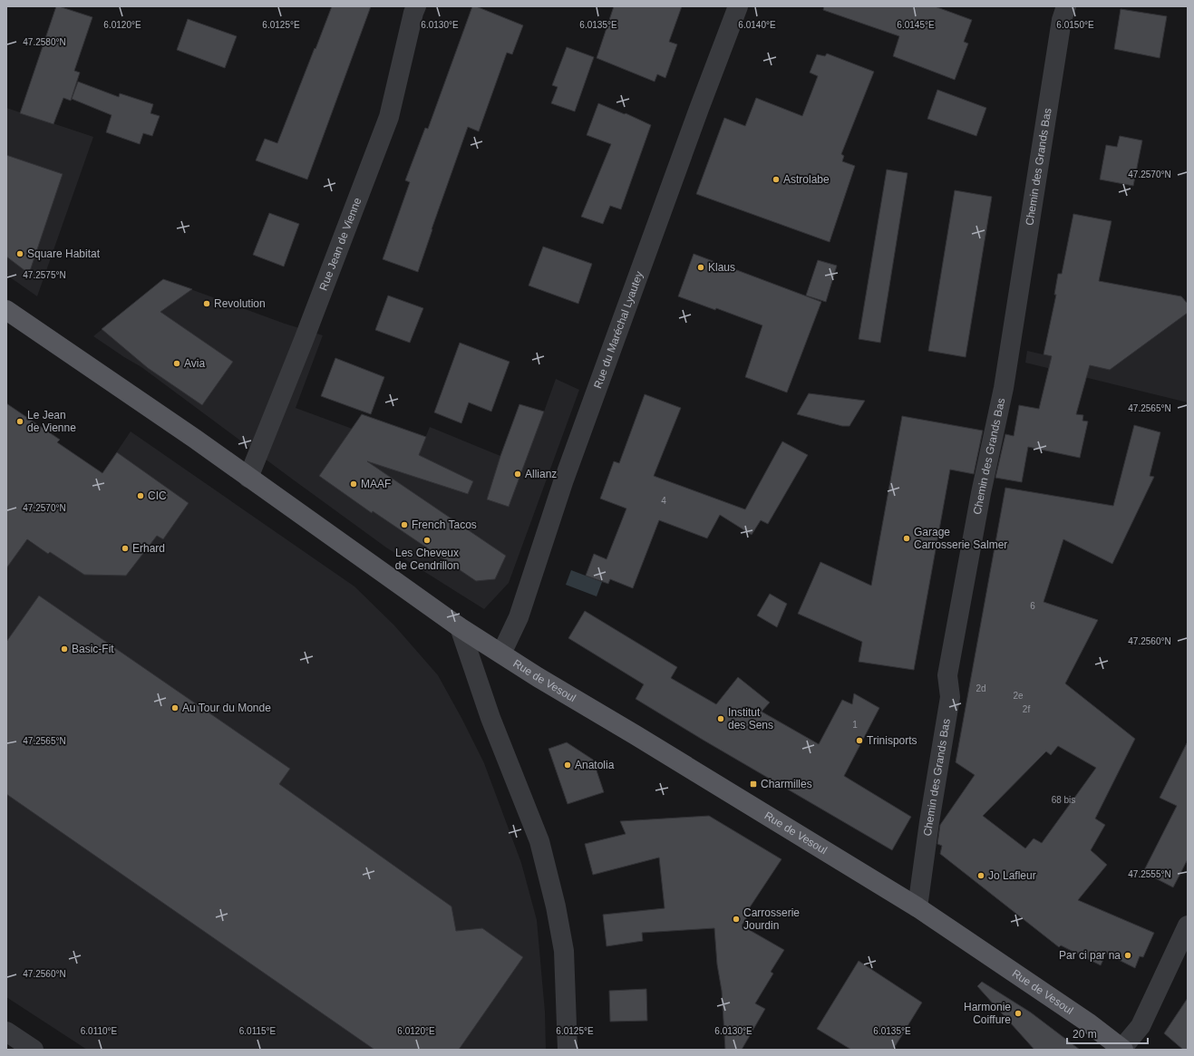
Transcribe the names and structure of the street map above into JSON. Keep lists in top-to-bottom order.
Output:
{
  "streets": {
    "main road": ["Rue de Vesoul"],
    "street": ["Chemin des Grands Bas", "Rue Jean de Vienne", "Rue du Maréchal Lyautey"]
  },
  "crossings": [
    ["Chemin des Grands Bas", "Rue de Vesoul"],
    ["Rue Jean de Vienne", "Rue de Vesoul"],
    ["Rue du Maréchal Lyautey", "Rue de Vesoul"]
  ],
  "places": {
    "other": [
      "Astrolabe",
      "Square Habitat",
      "Klaus",
      "Revolution",
      "Avia",
      "Le Jean de Vienne",
      "Allianz",
      "MAAF",
      "CIC",
      "French Tacos",
      "Garage Carrosserie Salmer",
      "Les Cheveux de Cendrillon",
      "Erhard",
      "Basic-Fit",
      "Au Tour du Monde",
      "Institut des Sens",
      "Trinisports",
      "Anatolia",
      "Jo Lafleur",
      "Carrosserie Jourdin",
      "Par ci par na",
      "Harmonie Coiffure"
    ],
    "transit": ["Charmilles"]
  },
  "house_numbers": [
    "4",
    "6",
    "2d",
    "2e",
    "2f",
    "1",
    "68 bis"
  ],
  "scale_bar": "20 m",
  "coordinates": [
    "6.0120°E",
    "6.0125°E",
    "6.0130°E",
    "6.0135°E",
    "6.0140°E",
    "6.0145°E",
    "6.0150°E",
    "47.2580°N",
    "47.2570°N",
    "47.2575°N",
    "47.2565°N",
    "47.2560°N",
    "47.2555°N",
    "6.0110°E",
    "6.0115°E"
  ]
}
